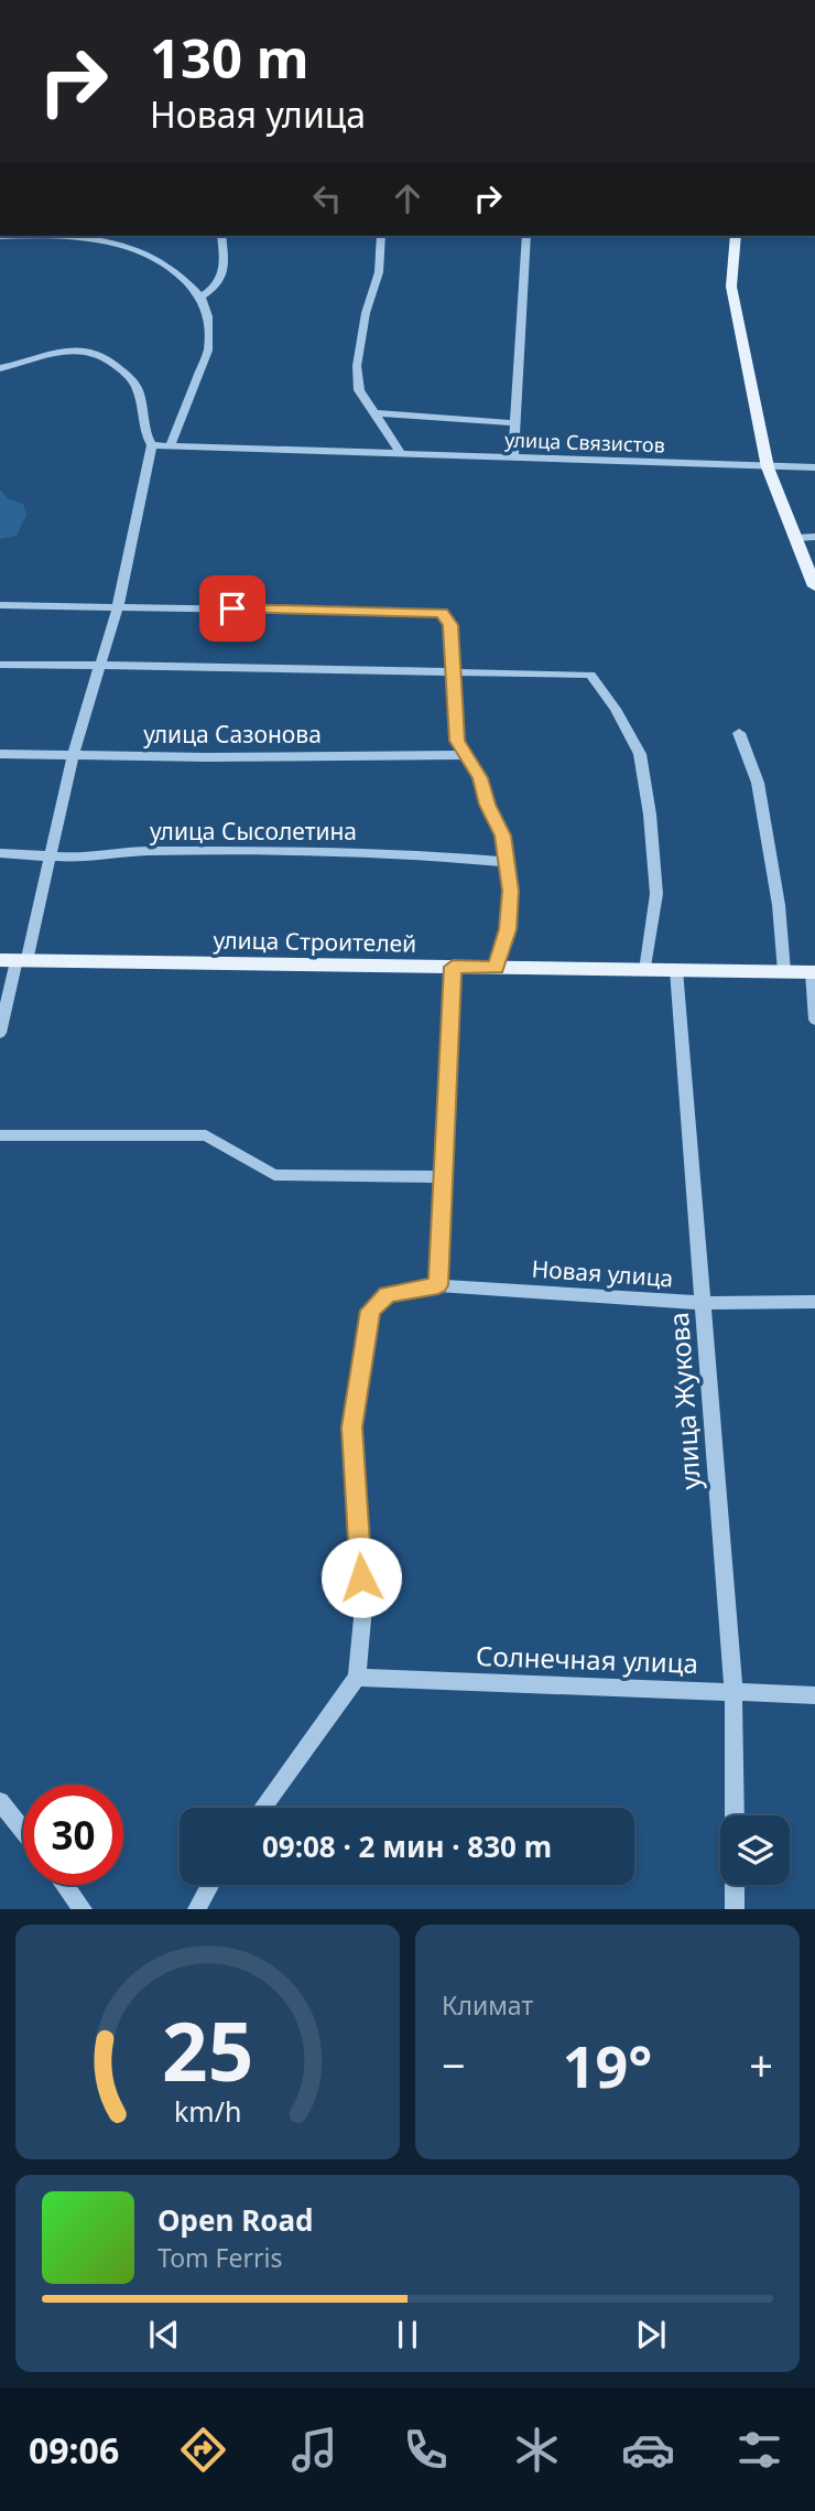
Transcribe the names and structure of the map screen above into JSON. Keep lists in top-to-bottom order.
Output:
{
  "streets": {
    "main road": ["улица Строителей"],
    "street": [
      "улица Связистов",
      "улица Сазонова",
      "улица Сысолетина",
      "Новая улица",
      "улица Жукова",
      "Солнечная улица"
    ]
  },
  "crossings": [
    ["улица Строителей", "улица Жукова"],
    ["Новая улица", "улица Жукова"],
    ["Новая улица", "Солнечная улица"],
    ["улица Жукова", "Солнечная улица"]
  ],
  "page": {
    "turn": ["130 m", "Новая улица"],
    "limit": "30",
    "trip": "09:08 · 2 мин · 830 m",
    "tile": "Климат",
    "heat": ["−", "19°", "+"],
    "song": ["Open Road", "Tom Ferris"],
    "tabs": "09:06",
    "gauge": ["25", "km/h"]
  }
}
